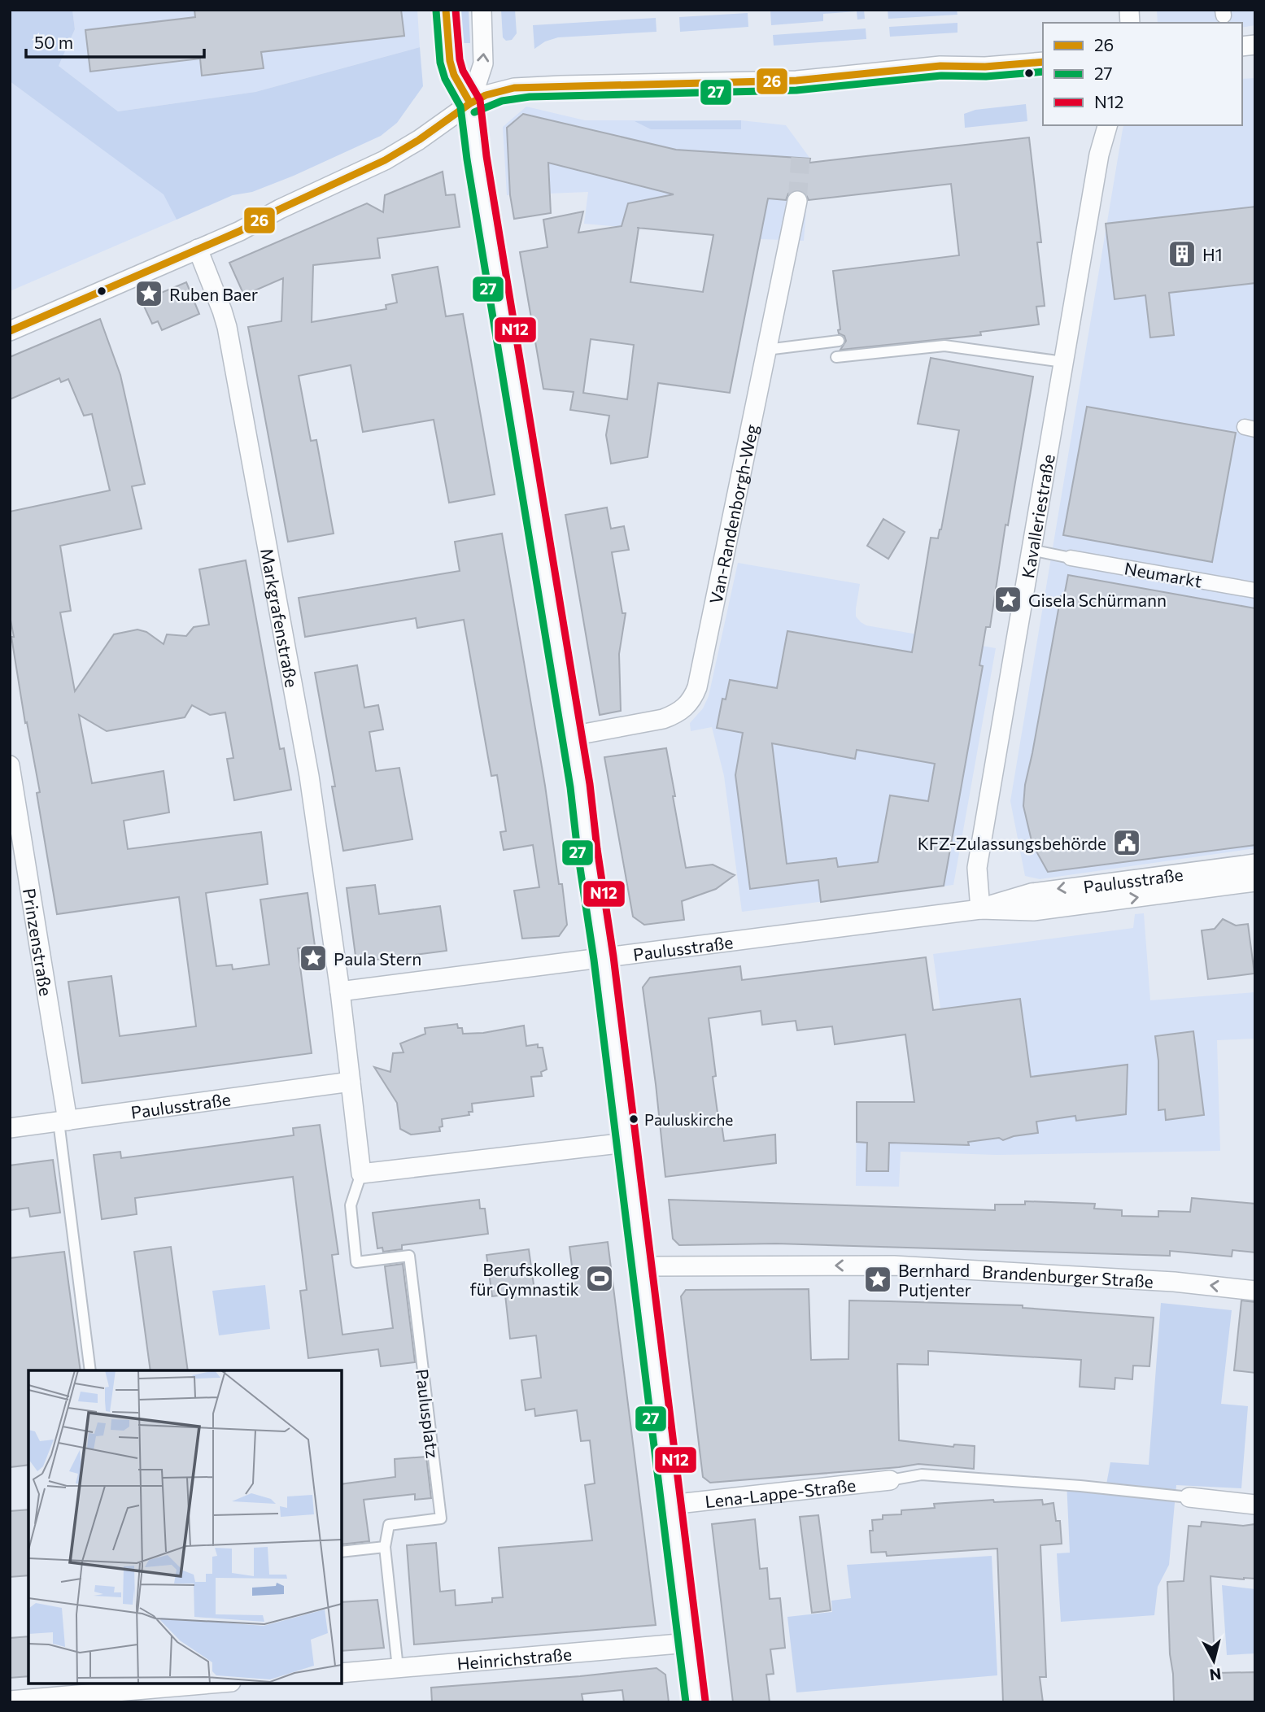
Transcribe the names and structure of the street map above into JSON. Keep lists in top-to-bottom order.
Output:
{
  "streets": {
    "street": [
      "Van-Randenborgh-Weg",
      "Kavalleriestraße",
      "Neumarkt",
      "Markgrafenstraße",
      "Paulusstraße",
      "Prinzenstraße",
      "Brandenburger Straße",
      "Lena-Lappe-Straße",
      "Heinrichstraße"
    ],
    "lane": ["Paulusplatz"]
  },
  "crossings": [
    ["Kavalleriestraße", "Paulusstraße"],
    ["Markgrafenstraße", "Paulusstraße"],
    ["Paulusstraße", "Prinzenstraße"]
  ],
  "one_way": ["Brandenburger Straße"],
  "places": {
    "building": ["H1"],
    "place": [
      "Ruben Baer",
      "Gisela Schürmann",
      "Paula Stern",
      "Bernhard Putjenter"
    ],
    "public building": ["KFZ-Zulassungsbehörde"],
    "other": ["Pauluskirche"],
    "sports": ["Berufskolleg für Gymnastik"]
  },
  "lines": ["transit line 26", "transit line N12", "transit line 27"],
  "legend": ["26", "27", "N12"],
  "scale_bar": "50 m",
  "north": "bottom"
}
